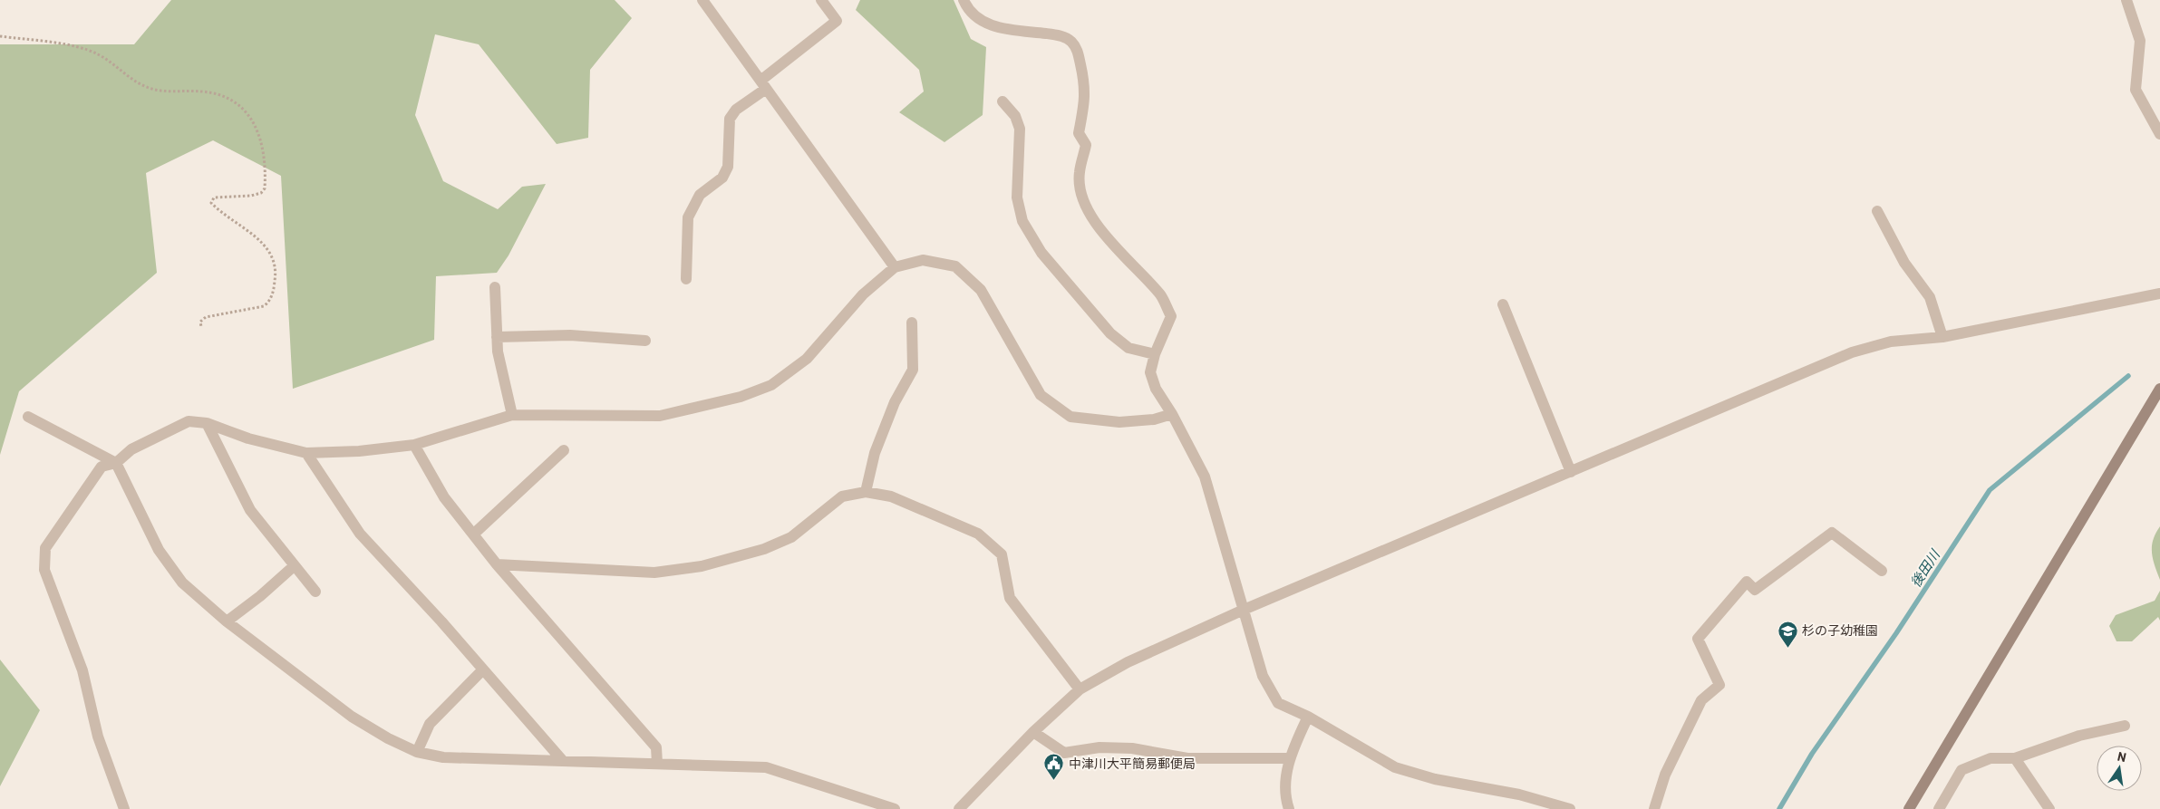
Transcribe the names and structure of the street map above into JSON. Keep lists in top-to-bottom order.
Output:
{
  "water": ["後田川"],
  "places": {
    "school or university": ["杉の子幼稚園"],
    "public building": ["中津川大平簡易郵便局"]
  },
  "north": "top"
}
